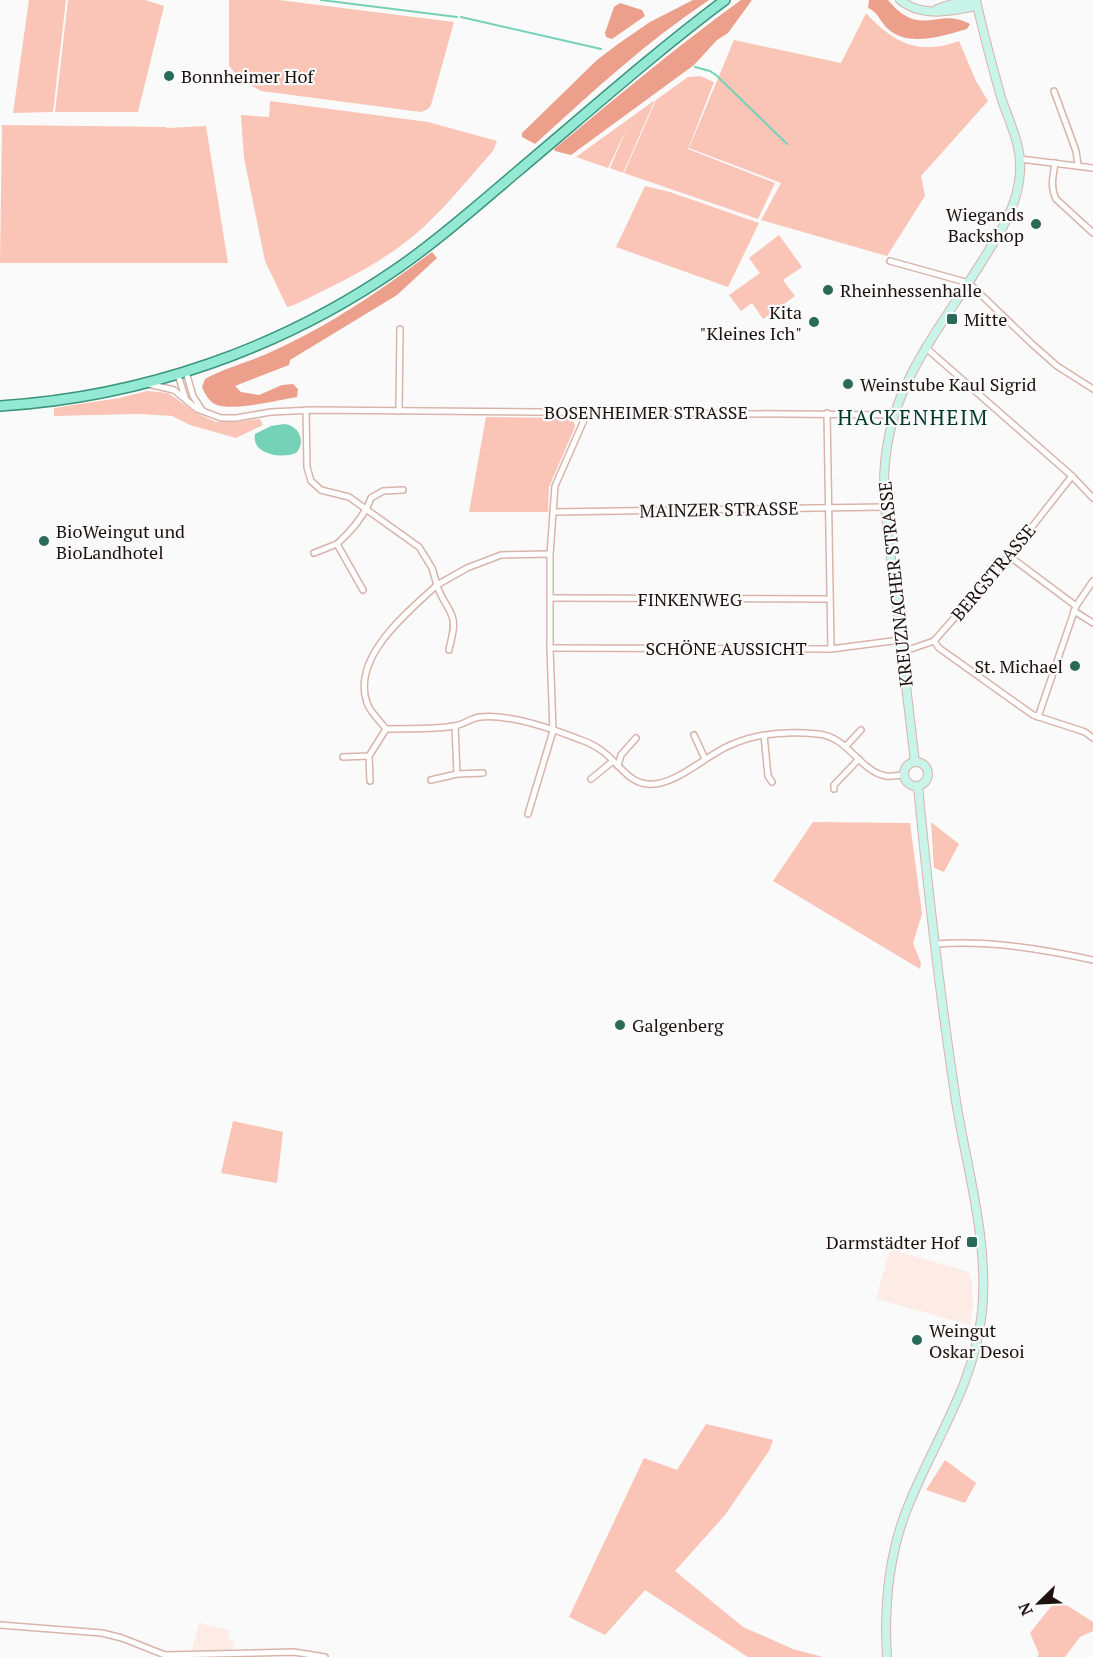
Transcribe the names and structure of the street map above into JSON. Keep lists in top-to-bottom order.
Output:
{
  "streets": {
    "main road": ["KREUZNACHER STRASSE"],
    "street": [
      "BOSENHEIMER STRASSE",
      "MAINZER STRASSE",
      "BERGSTRASSE",
      "FINKENWEG",
      "SCHÖNE AUSSICHT"
    ]
  },
  "crossings": [
    ["BOSENHEIMER STRASSE", "KREUZNACHER STRASSE"],
    ["MAINZER STRASSE", "KREUZNACHER STRASSE"],
    ["KREUZNACHER STRASSE", "SCHÖNE AUSSICHT"]
  ],
  "districts": ["HACKENHEIM"],
  "places": {
    "other": [
      "Bonnheimer Hof",
      "Wiegands Backshop",
      "Rheinhessenhalle",
      "Kita \"Kleines Ich\"",
      "Weinstube Kaul Sigrid",
      "BioWeingut und BioLandhotel",
      "St. Michael",
      "Galgenberg",
      "Weingut Oskar Desoi"
    ],
    "transit": ["Mitte", "Darmstädter Hof"]
  },
  "north": "bottom left"
}
